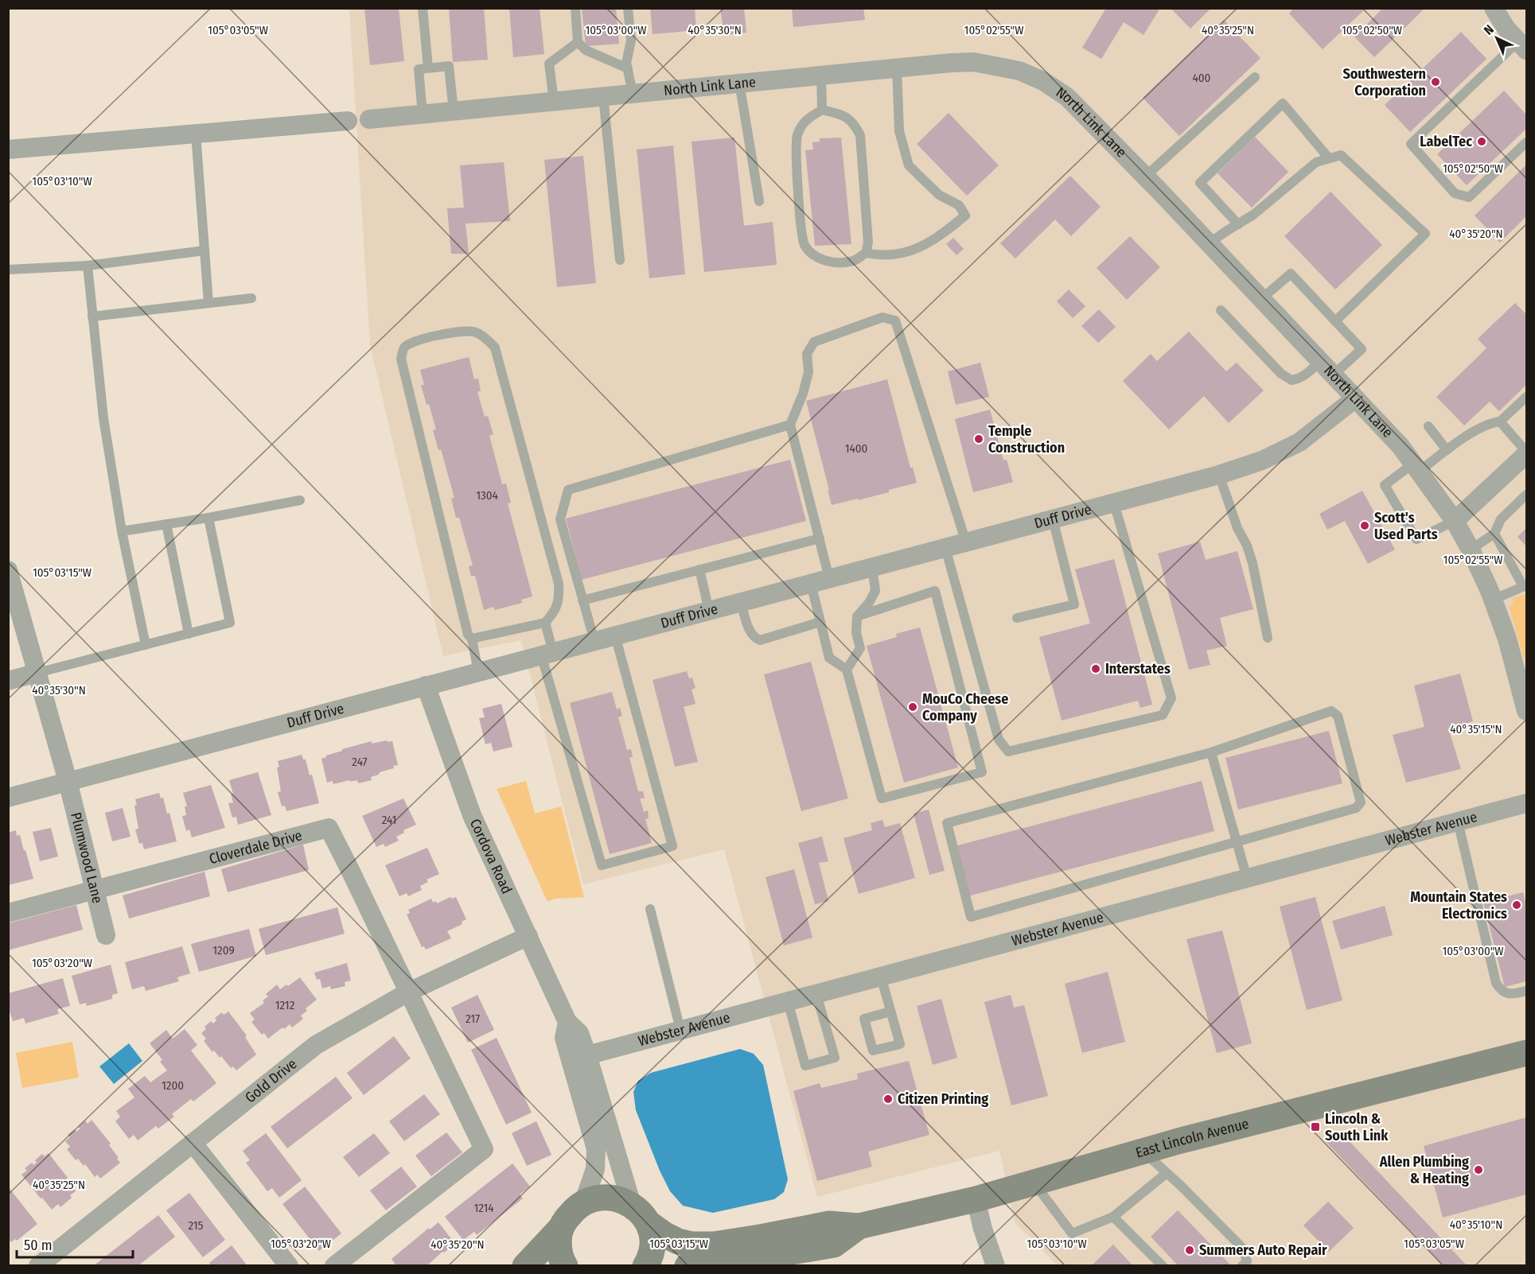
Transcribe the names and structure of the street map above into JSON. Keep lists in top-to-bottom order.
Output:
{
  "streets": {
    "street": [
      "North Link Lane",
      "Duff Drive",
      "Webster Avenue",
      "Cloverdale Drive",
      "Cordova Road",
      "Plumwood Lane",
      "Gold Drive",
      "East Lincoln Avenue"
    ]
  },
  "crossings": [
    ["North Link Lane", "Duff Drive"],
    ["Duff Drive", "Cordova Road"],
    ["Duff Drive", "Plumwood Lane"],
    ["Webster Avenue", "Cordova Road"],
    ["Cloverdale Drive", "Plumwood Lane"],
    ["Cloverdale Drive", "Gold Drive"],
    ["Cordova Road", "Gold Drive"],
    ["Cordova Road", "East Lincoln Avenue"]
  ],
  "places": {
    "other": [
      "Southwestern Corporation",
      "LabelTec",
      "Temple Construction",
      "Scott's Used Parts",
      "Interstates",
      "MouCo Cheese Company",
      "Mountain States Electronics",
      "Citizen Printing",
      "Allen Plumbing & Heating",
      "Summers Auto Repair"
    ],
    "transit": ["Lincoln & South Link"]
  },
  "house_numbers": [
    "400",
    "1400",
    "1304",
    "247",
    "241",
    "1209",
    "1212",
    "217",
    "1200",
    "1214",
    "215"
  ],
  "scale_bar": "50 m",
  "north": "top left",
  "coordinates": [
    "40°35'30\"N",
    "40°35'25\"N",
    "105°02'50\"W",
    "105°03'05\"W",
    "105°03'00\"W",
    "105°02'55\"W",
    "105°03'10\"W",
    "40°35'20\"N",
    "105°03'15\"W",
    "40°35'15\"N",
    "105°03'20\"W",
    "40°35'10\"N"
  ]
}
